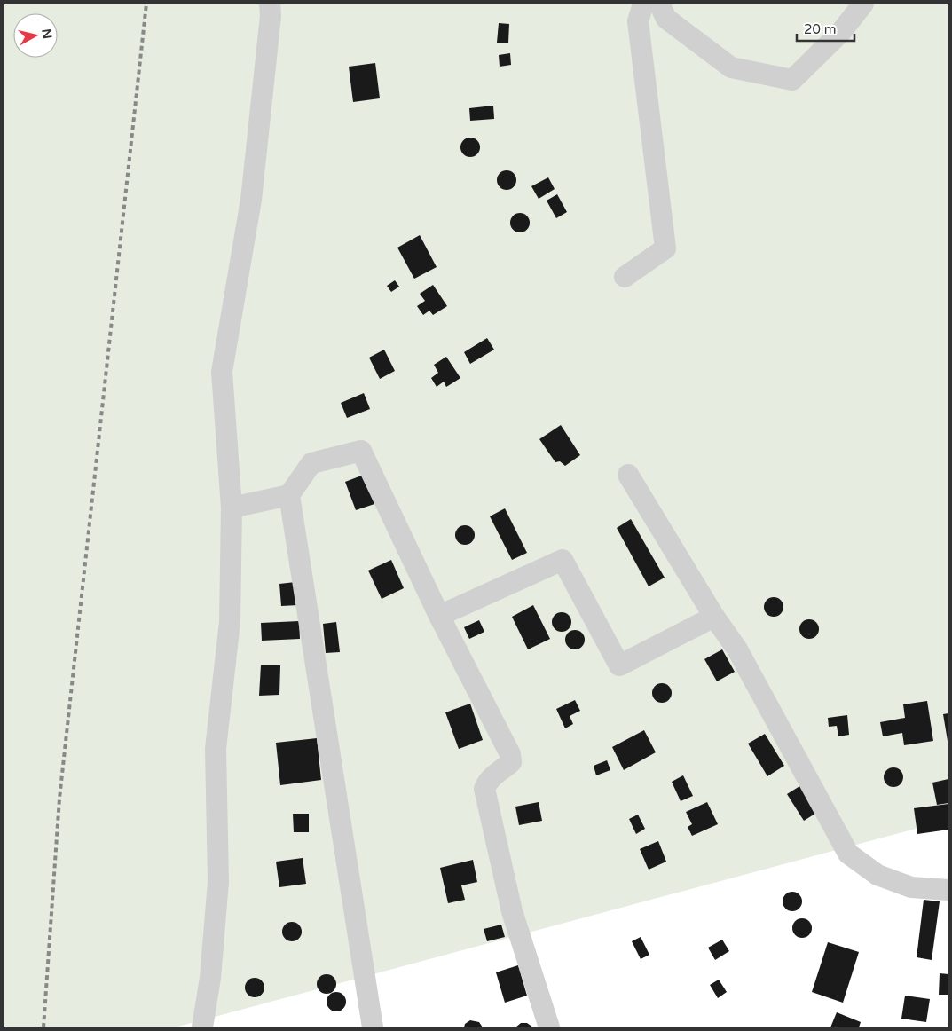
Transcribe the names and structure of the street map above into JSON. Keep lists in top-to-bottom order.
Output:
{
  "scale_bar": "20 m",
  "north": "right"
}
